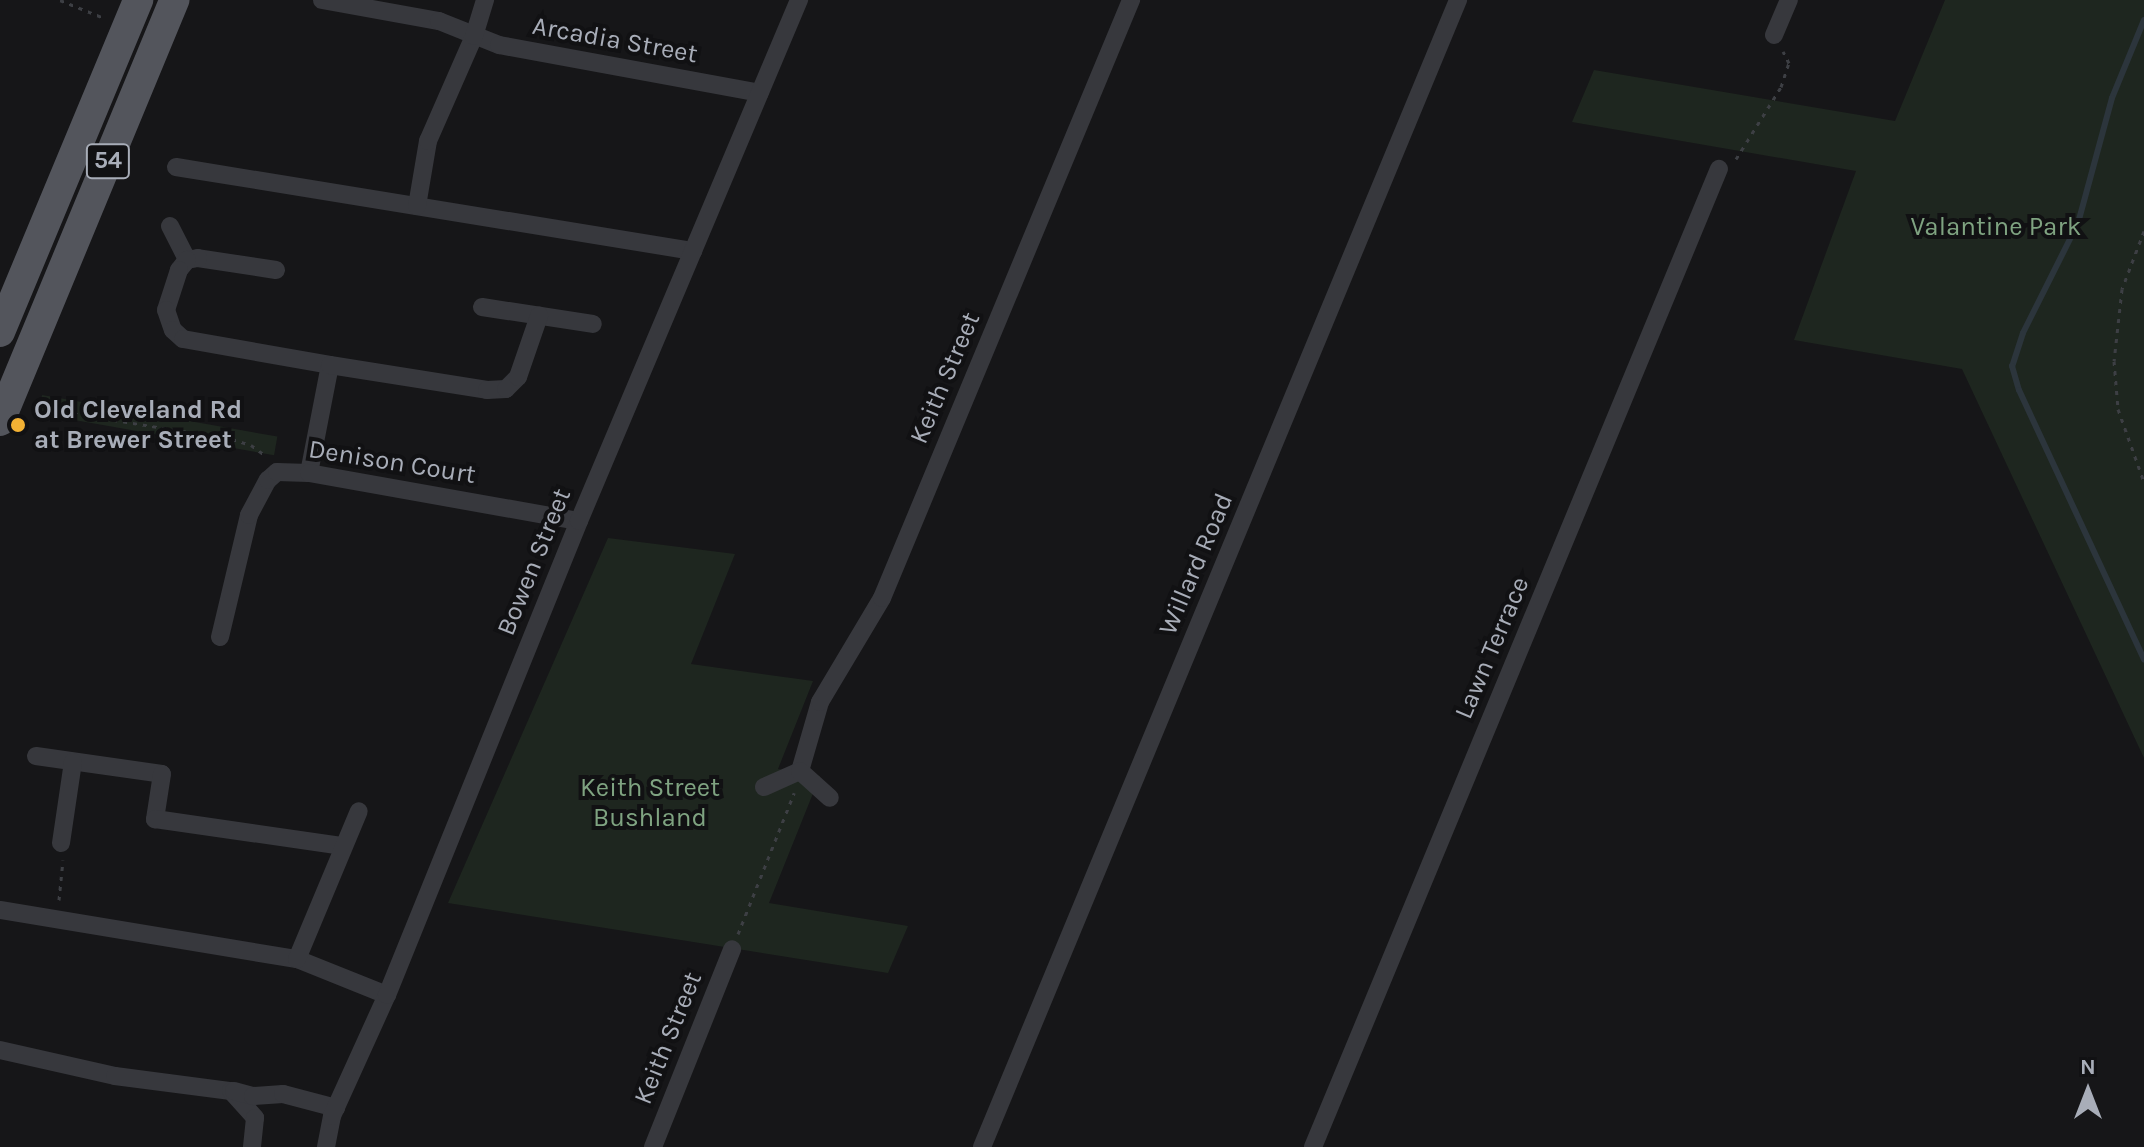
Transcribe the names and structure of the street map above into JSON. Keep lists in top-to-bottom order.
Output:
{
  "streets": {
    "main road": ["54"],
    "street": [
      "Arcadia Street",
      "Keith Street",
      "Denison Court",
      "Bowen Street",
      "Willard Road",
      "Lawn Terrace"
    ]
  },
  "crossings": [
    ["Arcadia Street", "Bowen Street"],
    ["Denison Court", "Bowen Street"]
  ],
  "parks": ["Valantine Park", "Keith Street Bushland"],
  "places": ["Old Cleveland Rd at Brewer Street"],
  "north": "top"
}
